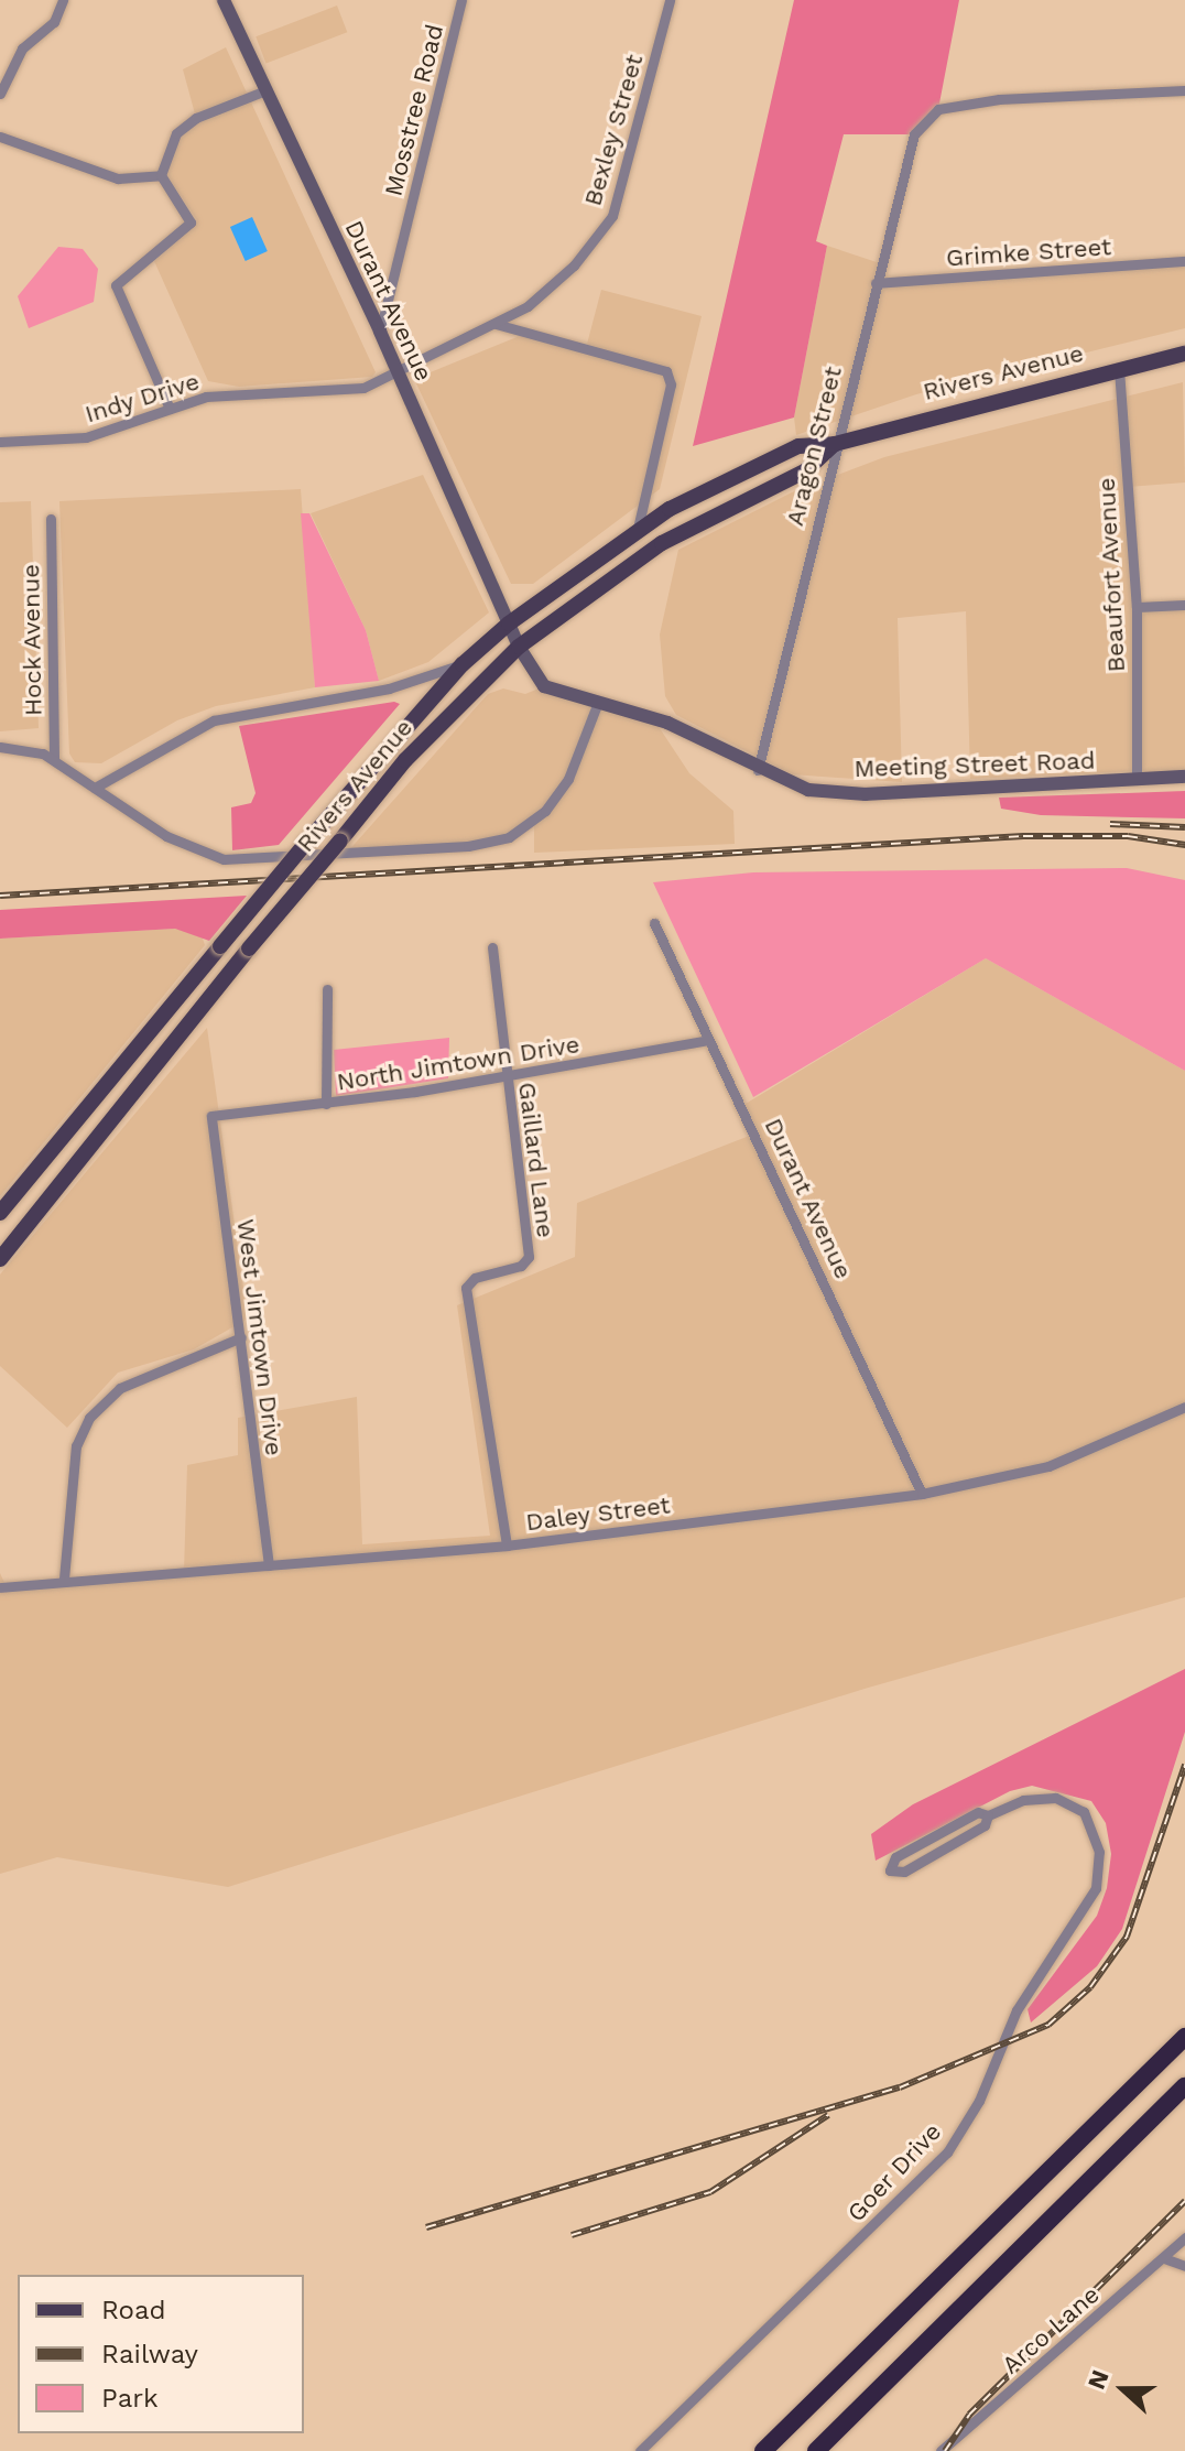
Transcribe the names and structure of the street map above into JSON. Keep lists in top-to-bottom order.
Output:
{
  "streets": {
    "main road": ["Rivers Avenue"],
    "street": [
      "Mosstree Road",
      "Bexley Street",
      "Grimke Street",
      "Durant Avenue",
      "Indy Drive",
      "Aragon Street",
      "Beaufort Avenue",
      "Hock Avenue",
      "Meeting Street Road",
      "North Jimtown Drive",
      "Gaillard Lane",
      "West Jimtown Drive",
      "Daley Street",
      "Goer Drive",
      "Arco Lane"
    ]
  },
  "crossings": [
    ["Mosstree Road", "Durant Avenue"],
    ["Bexley Street", "Durant Avenue"],
    ["Bexley Street", "Indy Drive"],
    ["Grimke Street", "Aragon Street"],
    ["Durant Avenue", "Rivers Avenue"],
    ["Durant Avenue", "Indy Drive"],
    ["Durant Avenue", "Meeting Street Road"],
    ["Durant Avenue", "North Jimtown Drive"],
    ["Durant Avenue", "Daley Street"],
    ["Rivers Avenue", "Aragon Street"],
    ["Rivers Avenue", "Beaufort Avenue"],
    ["Rivers Avenue", "Meeting Street Road"],
    ["Aragon Street", "Meeting Street Road"],
    ["Beaufort Avenue", "Meeting Street Road"],
    ["North Jimtown Drive", "Gaillard Lane"],
    ["North Jimtown Drive", "West Jimtown Drive"],
    ["Gaillard Lane", "Daley Street"],
    ["West Jimtown Drive", "Daley Street"]
  ],
  "legend": ["Road", "Railway", "Park"],
  "north": "left"
}
